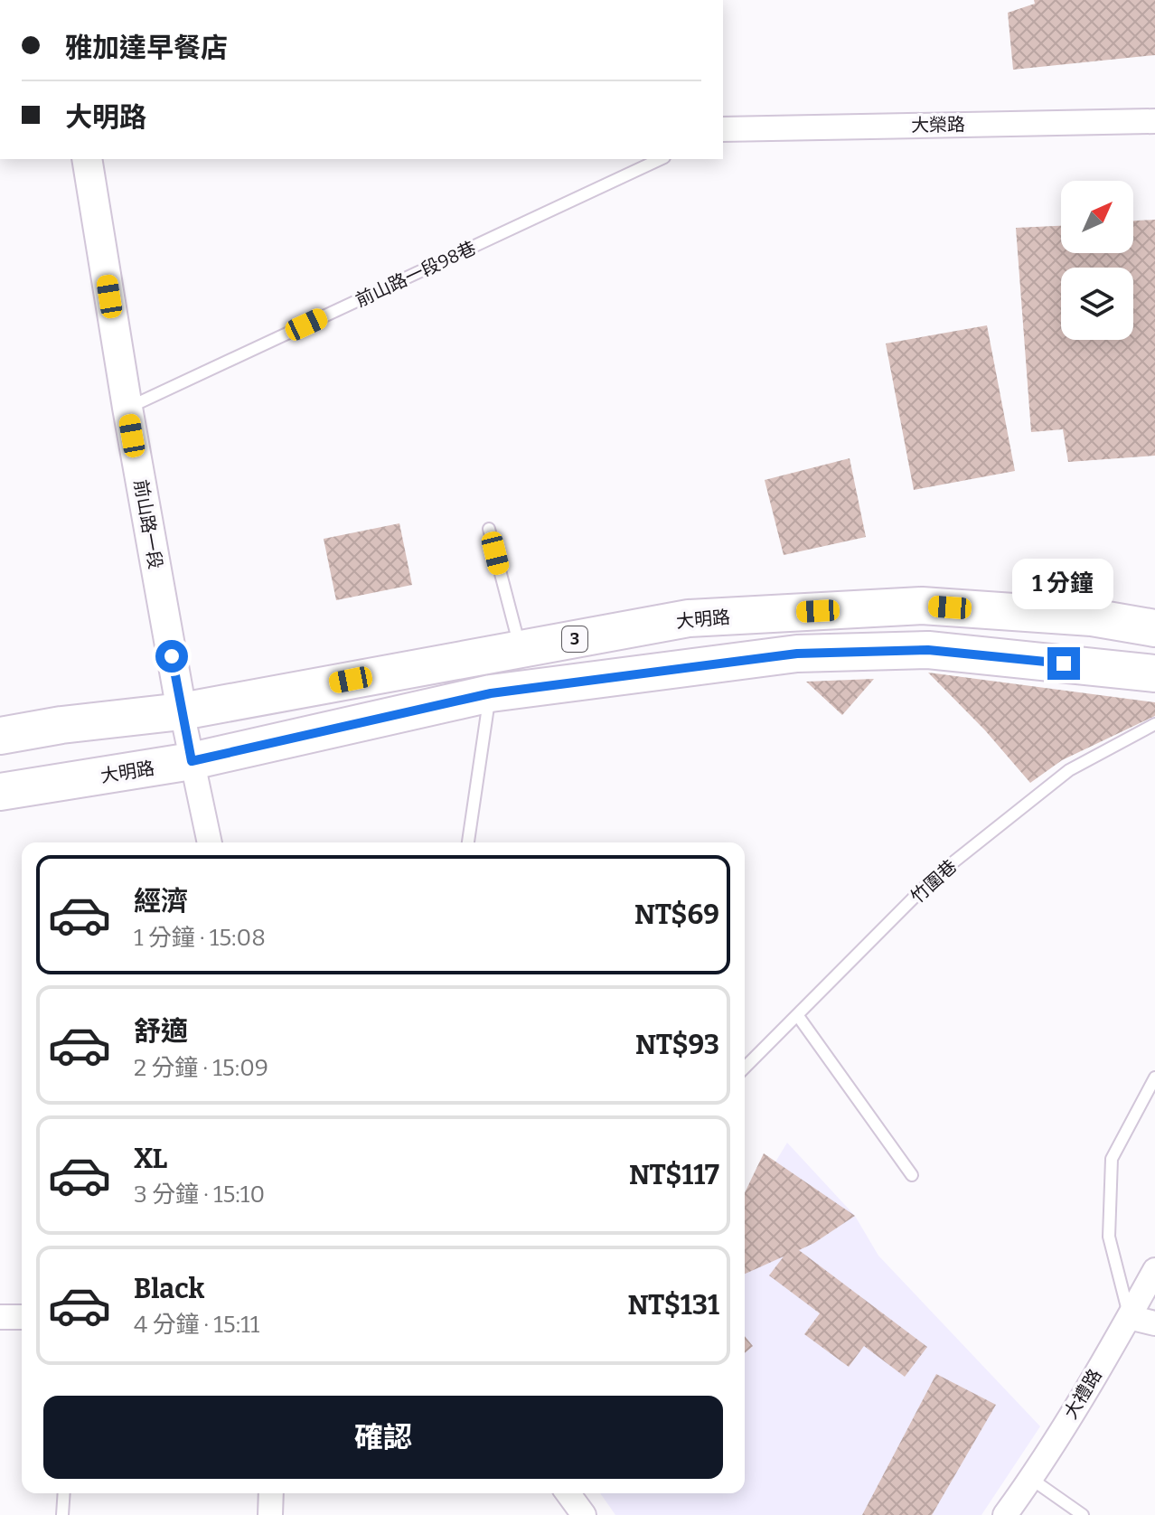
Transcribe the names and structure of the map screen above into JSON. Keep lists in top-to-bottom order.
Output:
{
  "streets": {
    "main road": ["大明路", "3"],
    "street": ["大榮路", "前山路一段", "大禮路"],
    "lane": ["前山路一段98巷", "竹圍巷"]
  },
  "crossings": [
    ["前山路一段98巷", "前山路一段"],
    ["前山路一段", "大明路"]
  ],
  "north": "top right",
  "page": {
    "banner": ["雅加達早餐店", "大明路"],
    "bubble": "1 分鐘",
    "list": [
      {
        "name": "經濟",
        "note": "1 分鐘 · 15:08",
        "value": "NT$69"
      },
      {
        "name": "舒適",
        "note": "2 分鐘 · 15:09",
        "value": "NT$93"
      },
      {
        "name": "XL",
        "note": "3 分鐘 · 15:10",
        "value": "NT$117"
      },
      {
        "name": "Black",
        "note": "4 分鐘 · 15:11",
        "value": "NT$131"
      }
    ],
    "buttons": "確認"
  }
}
